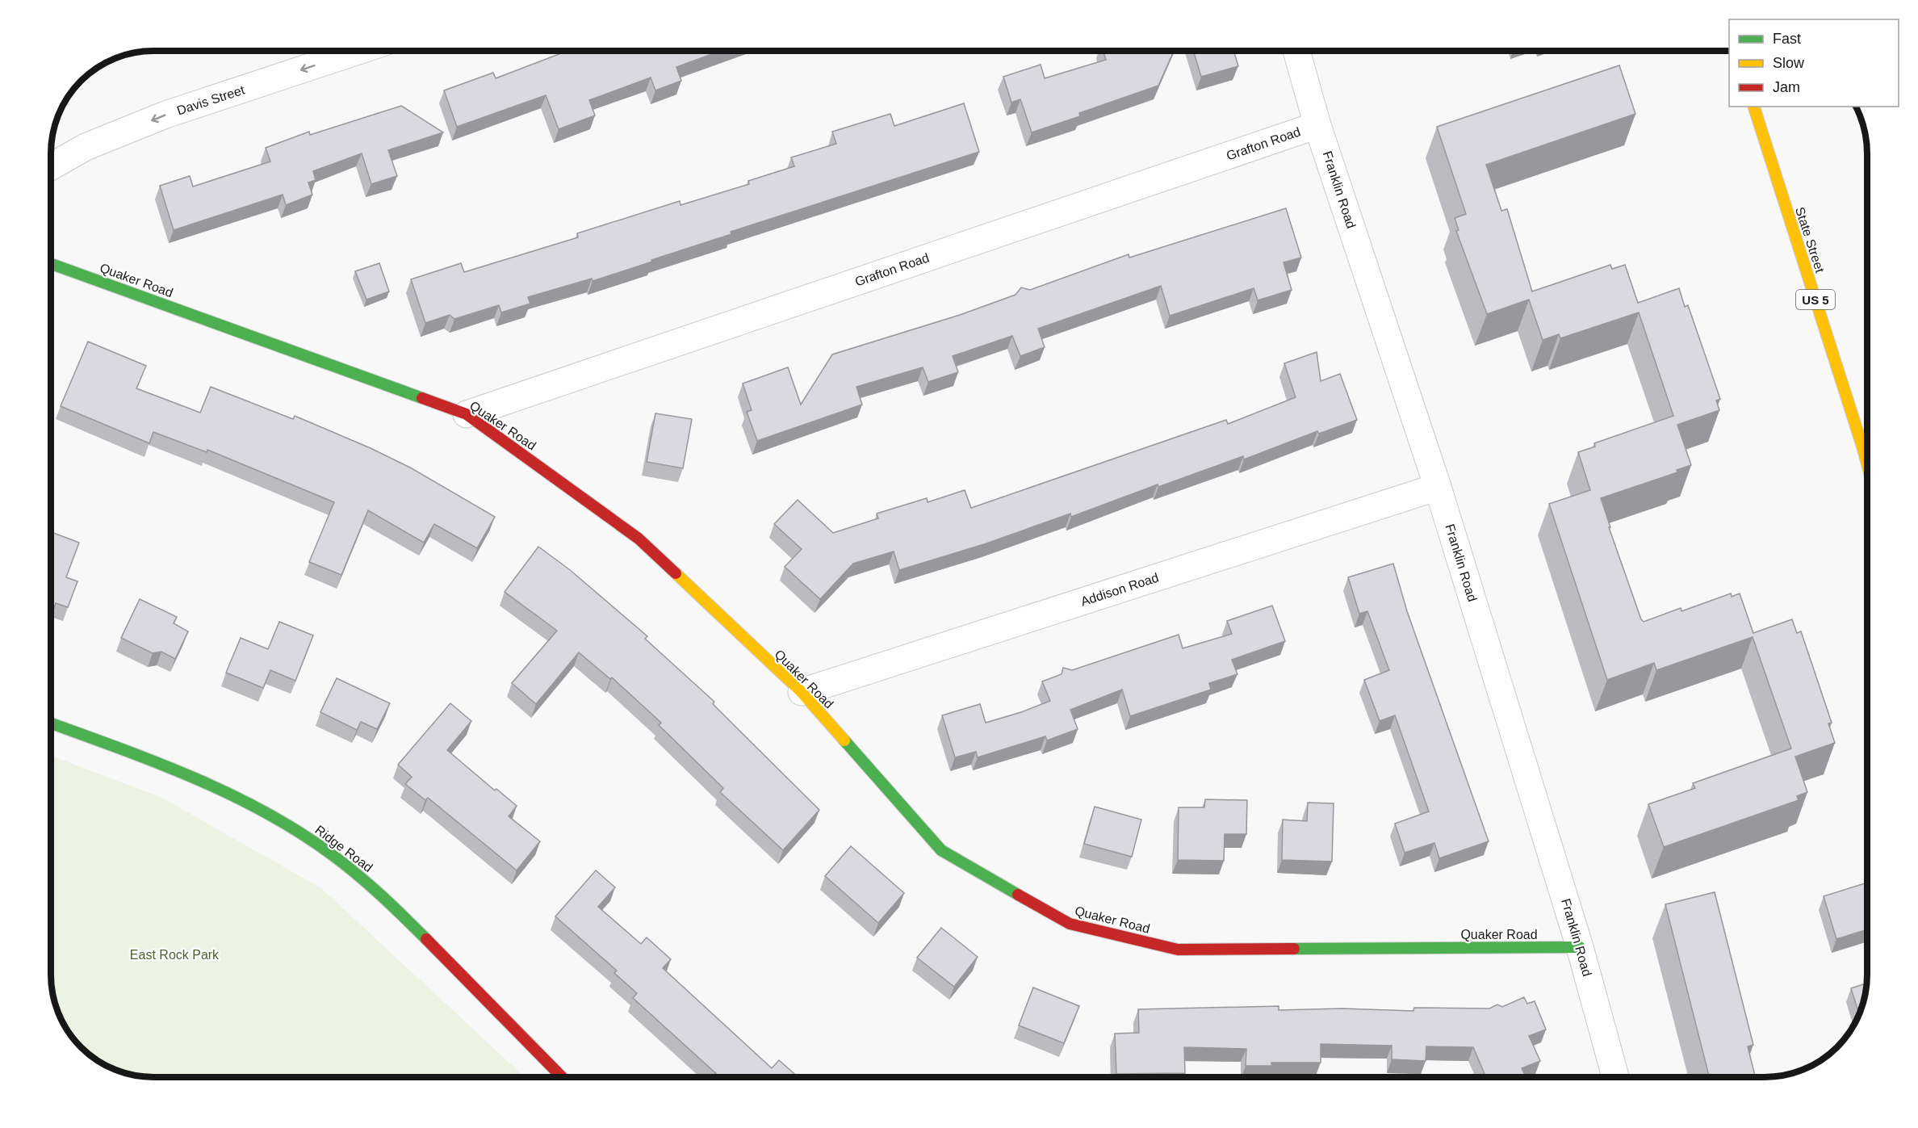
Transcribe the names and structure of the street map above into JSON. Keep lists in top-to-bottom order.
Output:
{
  "streets": {
    "street": [
      "Davis Street",
      "Grafton Road",
      "Franklin Road",
      "State Street",
      "Quaker Road",
      "US 5",
      "Addison Road",
      "Ridge Road"
    ]
  },
  "crossings": [
    ["Grafton Road", "Franklin Road"],
    ["Grafton Road", "Quaker Road"],
    ["Franklin Road", "Quaker Road"],
    ["Franklin Road", "Addison Road"],
    ["Quaker Road", "Addison Road"]
  ],
  "one_way": ["Davis Street"],
  "parks": ["East Rock Park"],
  "legend": ["Fast", "Slow", "Jam"]
}
